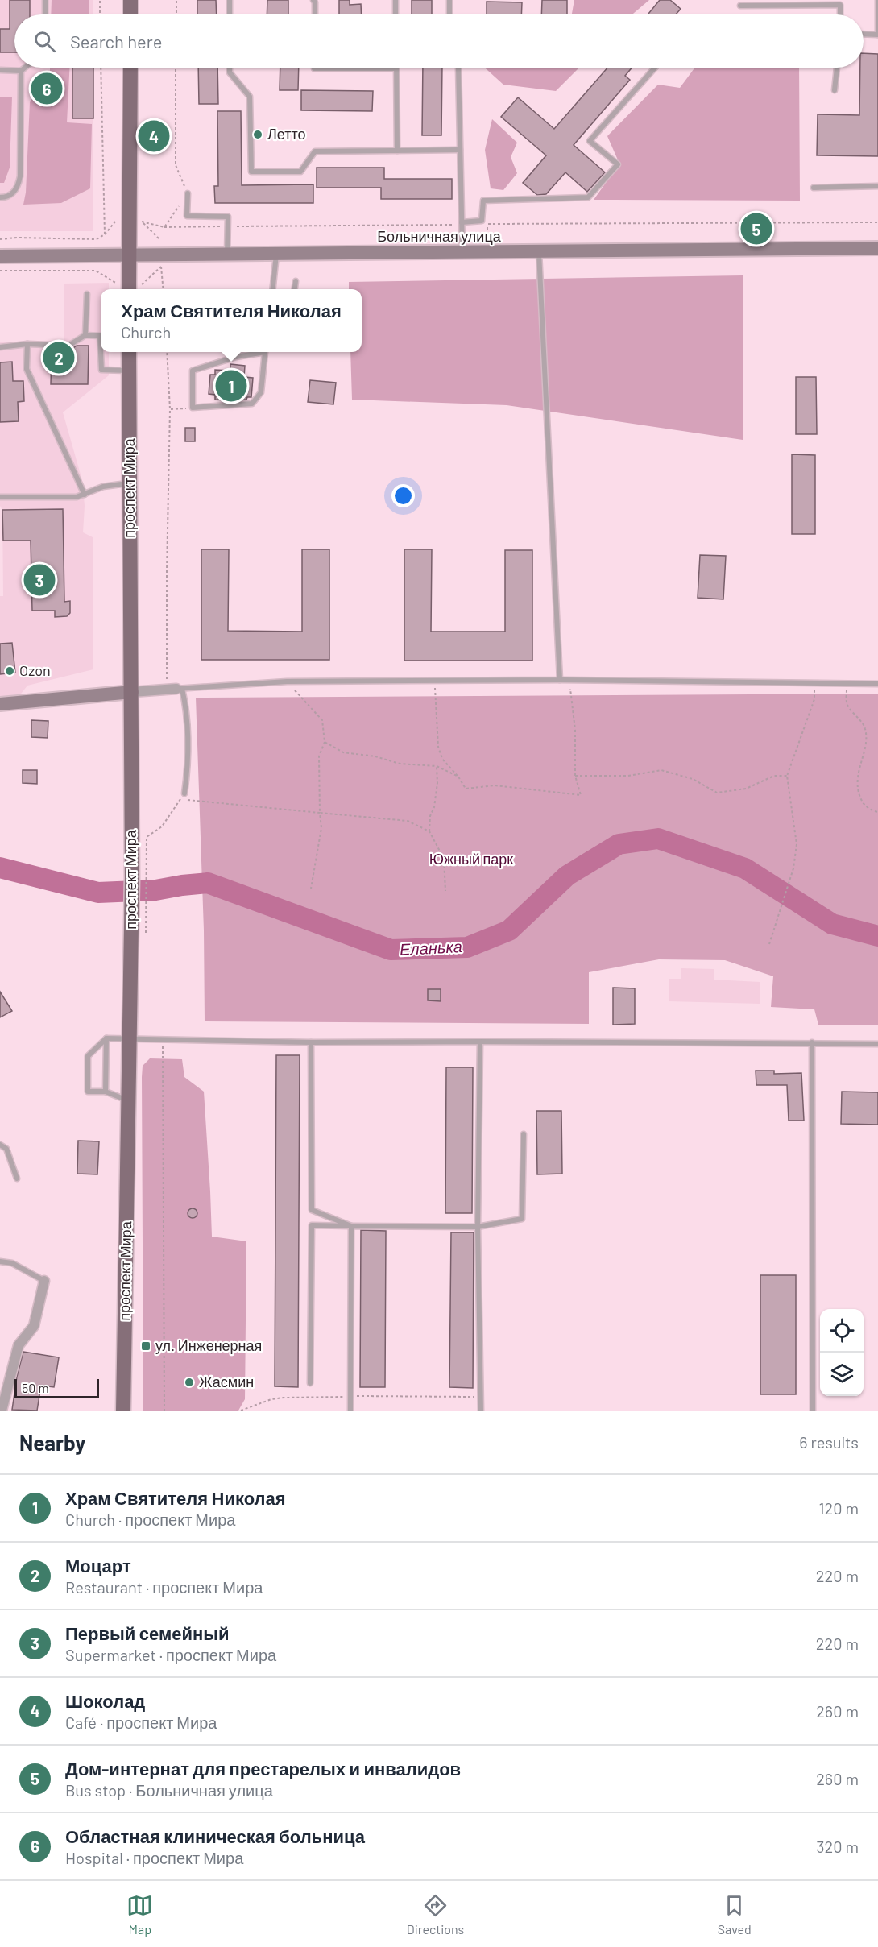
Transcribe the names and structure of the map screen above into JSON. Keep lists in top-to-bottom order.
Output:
{
  "streets": {
    "main road": ["Больничная улица", "проспект Мира"]
  },
  "water": ["Еланька"],
  "parks": ["Южный парк"],
  "places": {
    "other": ["Летто", "Ozon", "Жасмин"],
    "transit": ["ул. Инженерная"]
  },
  "scale_bar": "50 m",
  "page": {
    "search": "Search here",
    "pins": [
      "6",
      "4",
      "5",
      "2",
      "1",
      "3"
    ],
    "popup": ["Храм Святителя Николая", "Church"],
    "scale": "50 m",
    "heading": ["Nearby", "6 results"],
    "list": [
      {
        "mark": "1",
        "name": "Храм Святителя Николая",
        "note": "Church · проспект Мира",
        "value": "120 m"
      },
      {
        "mark": "2",
        "name": "Моцарт",
        "note": "Restaurant · проспект Мира",
        "value": "220 m"
      },
      {
        "mark": "3",
        "name": "Первый семейный",
        "note": "Supermarket · проспект Мира",
        "value": "220 m"
      },
      {
        "mark": "4",
        "name": "Шоколад",
        "note": "Café · проспект Мира",
        "value": "260 m"
      },
      {
        "mark": "5",
        "name": "Дом-интернат для престарелых и инвалидов",
        "note": "Bus stop · Больничная улица",
        "value": "260 m"
      },
      {
        "mark": "6",
        "name": "Областная клиническая больница",
        "note": "Hospital · проспект Мира",
        "value": "320 m"
      }
    ],
    "nav": ["Map", "Directions", "Saved"]
  }
}
